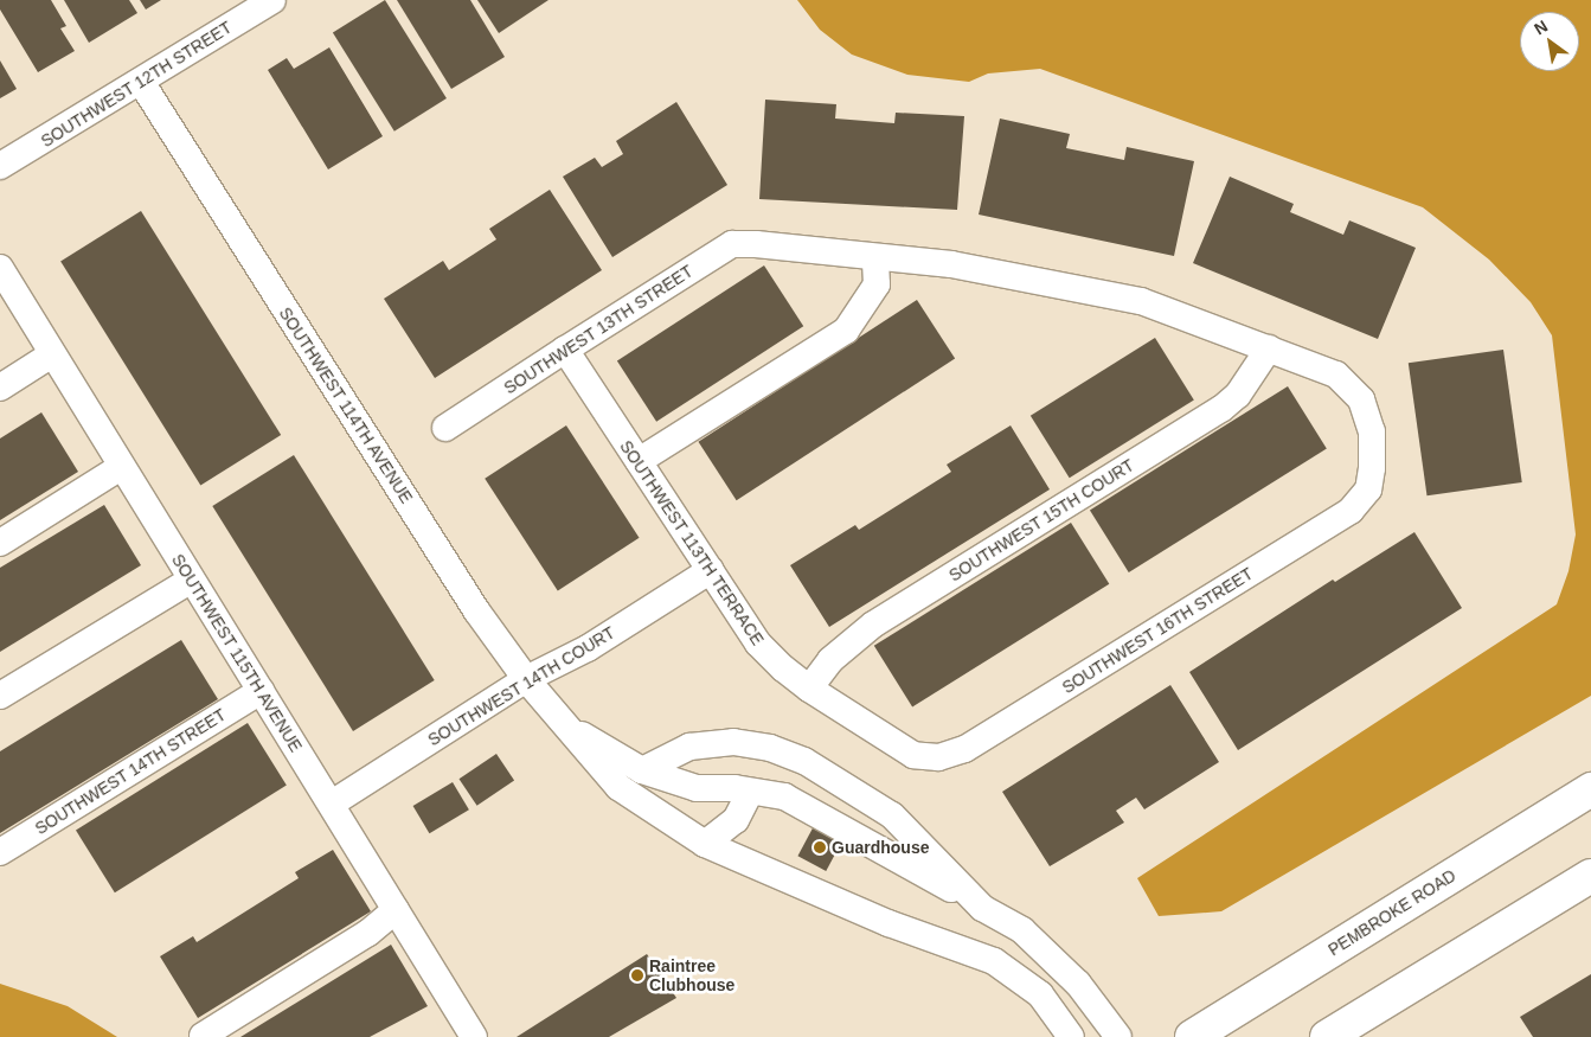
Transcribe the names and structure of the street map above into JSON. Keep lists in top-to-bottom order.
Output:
{
  "streets": {
    "main road": ["PEMBROKE ROAD"],
    "street": [
      "SOUTHWEST 12TH STREET",
      "SOUTHWEST 13TH STREET",
      "SOUTHWEST 114TH AVENUE",
      "SOUTHWEST 15TH COURT",
      "SOUTHWEST 113TH TERRACE",
      "SOUTHWEST 16TH STREET",
      "SOUTHWEST 115TH AVENUE",
      "SOUTHWEST 14TH COURT",
      "SOUTHWEST 14TH STREET"
    ]
  },
  "crossings": [
    ["SOUTHWEST 12TH STREET", "SOUTHWEST 114TH AVENUE"],
    ["SOUTHWEST 13TH STREET", "SOUTHWEST 15TH COURT"],
    ["SOUTHWEST 13TH STREET", "SOUTHWEST 113TH TERRACE"],
    ["SOUTHWEST 13TH STREET", "SOUTHWEST 16TH STREET"],
    ["SOUTHWEST 114TH AVENUE", "SOUTHWEST 14TH COURT"],
    ["SOUTHWEST 15TH COURT", "SOUTHWEST 113TH TERRACE"],
    ["SOUTHWEST 113TH TERRACE", "SOUTHWEST 16TH STREET"],
    ["SOUTHWEST 113TH TERRACE", "SOUTHWEST 14TH COURT"],
    ["SOUTHWEST 115TH AVENUE", "SOUTHWEST 14TH COURT"],
    ["SOUTHWEST 115TH AVENUE", "SOUTHWEST 14TH STREET"]
  ],
  "places": ["Guardhouse", "Raintree Clubhouse"],
  "north": "top left"
}
